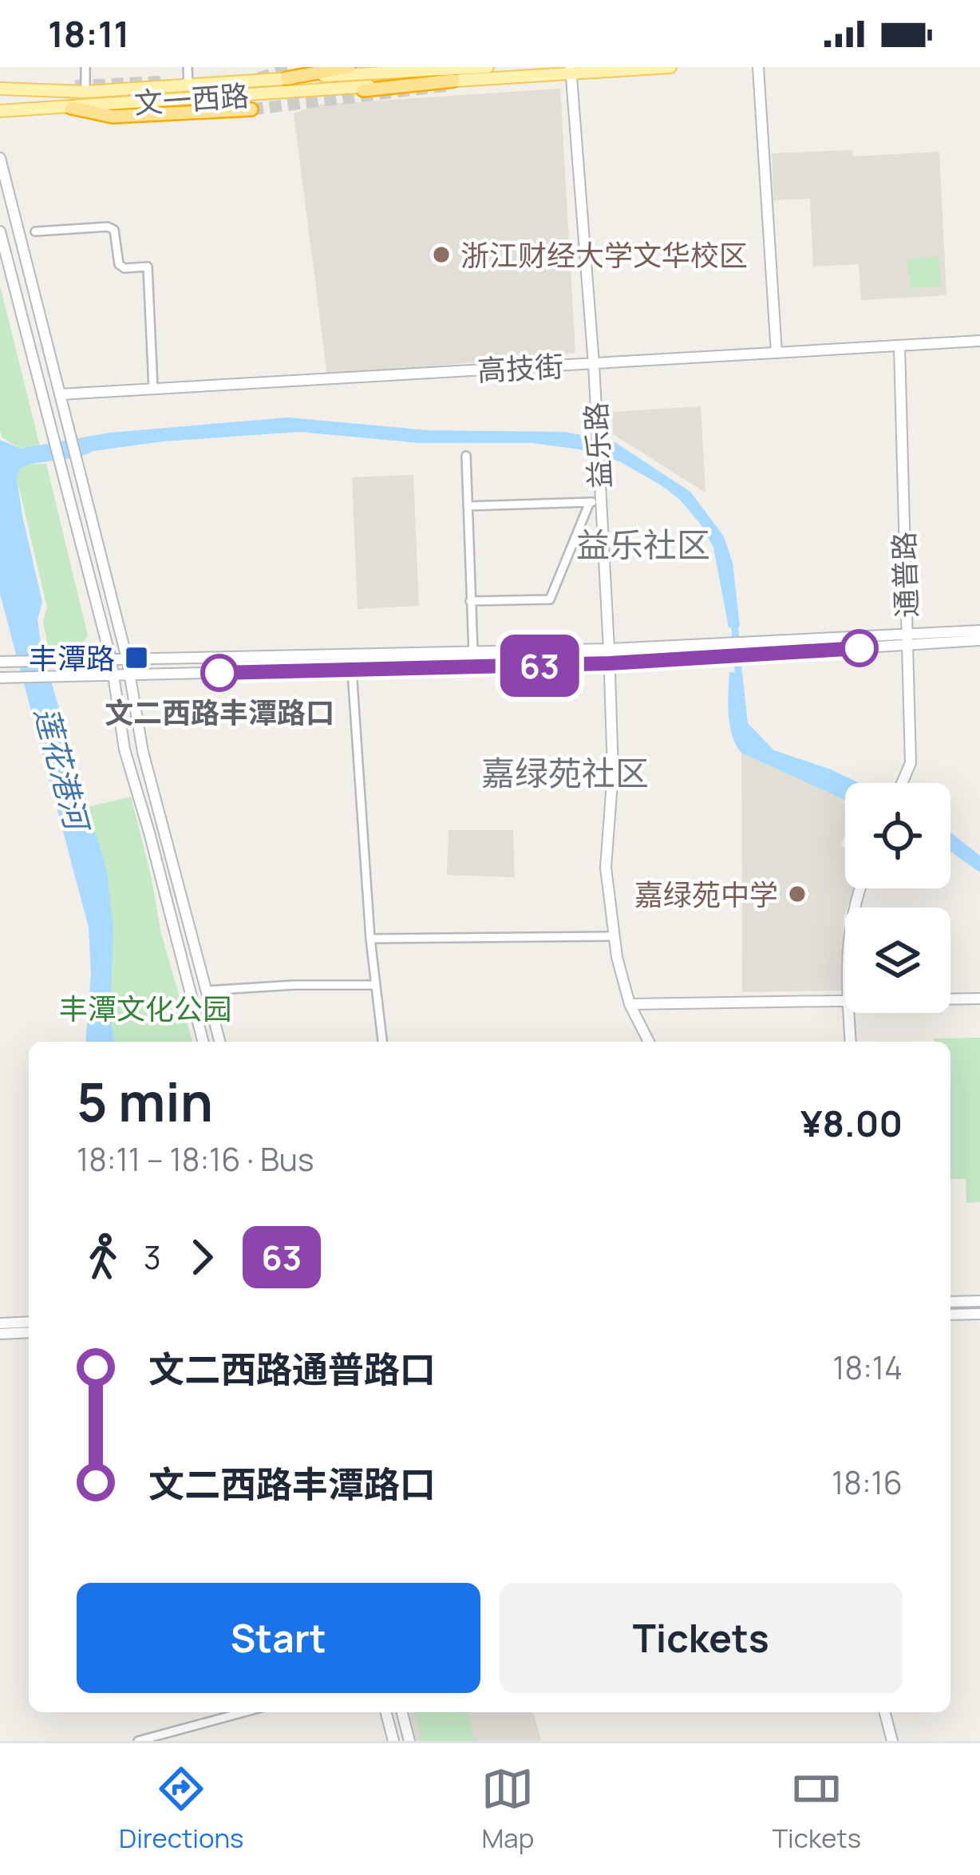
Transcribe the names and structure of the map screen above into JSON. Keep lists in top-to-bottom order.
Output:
{
  "streets": {
    "main road": [
      "文一西路",
      "高技街",
      "益乐路",
      "通普路"
    ]
  },
  "crossings": [
    ["文一西路", "益乐路"],
    ["高技街", "益乐路"],
    ["高技街", "通普路"]
  ],
  "districts": ["益乐社区", "嘉绿苑社区"],
  "water": ["莲花港河"],
  "parks": ["丰潭文化公园"],
  "places": {
    "other": ["浙江财经大学文华校区", "文二西路丰潭路口", "嘉绿苑中学"],
    "transit": ["丰潭路"]
  },
  "lines": ["bus line 63"],
  "page": {
    "status": "18:11",
    "on_map": "63",
    "heading": ["5 min", "18:11 – 18:16 · Bus", "¥8.00"],
    "legs": ["3", "63"],
    "list": [
      {
        "name": "文二西路通普路口",
        "value": "18:14"
      },
      {
        "name": "文二西路丰潭路口",
        "value": "18:16"
      }
    ],
    "buttons": ["Start", "Tickets"],
    "tabs": ["Directions", "Map", "Tickets"]
  }
}
